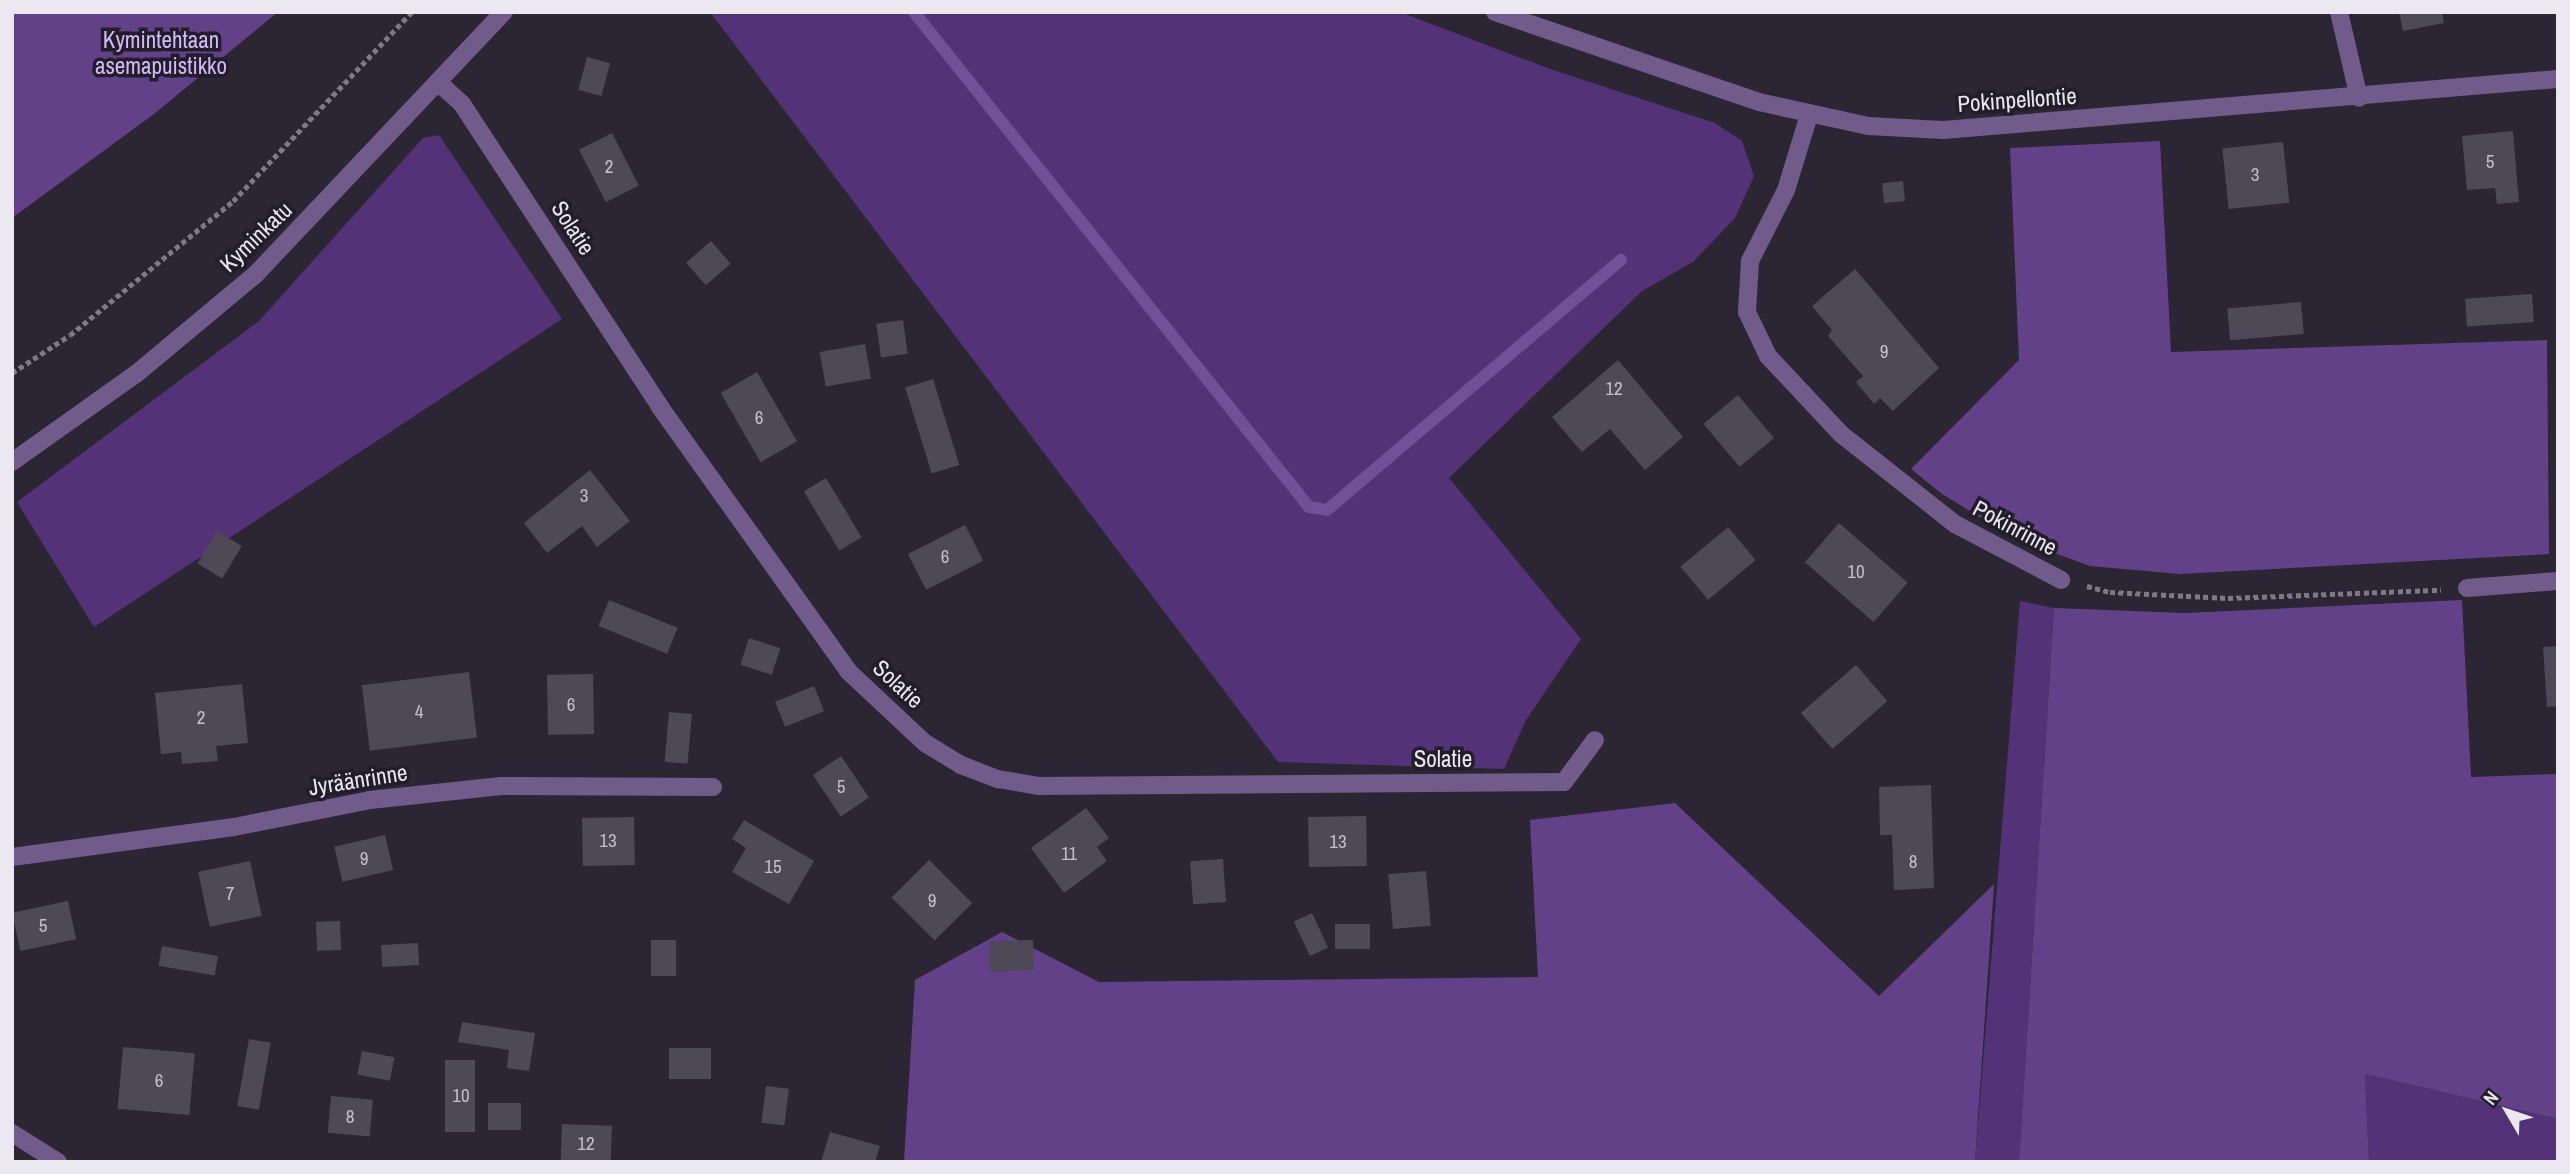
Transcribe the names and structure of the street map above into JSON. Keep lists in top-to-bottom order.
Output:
{
  "streets": {
    "street": [
      "Pokinpellontie",
      "Solatie",
      "Kyminkatu",
      "Pokinrinne",
      "Jyräänrinne"
    ]
  },
  "crossings": [
    ["Pokinpellontie", "Pokinrinne"],
    ["Solatie", "Kyminkatu"]
  ],
  "parks": ["Kymintehtaan asemapuistikko"],
  "house_numbers": [
    "5",
    "2",
    "3",
    "9",
    "12",
    "6",
    "3",
    "6",
    "10",
    "6",
    "4",
    "2",
    "5",
    "13",
    "13",
    "11",
    "9",
    "8",
    "15",
    "7",
    "9",
    "5",
    "6",
    "10",
    "8",
    "12"
  ],
  "north": "top left"
}
